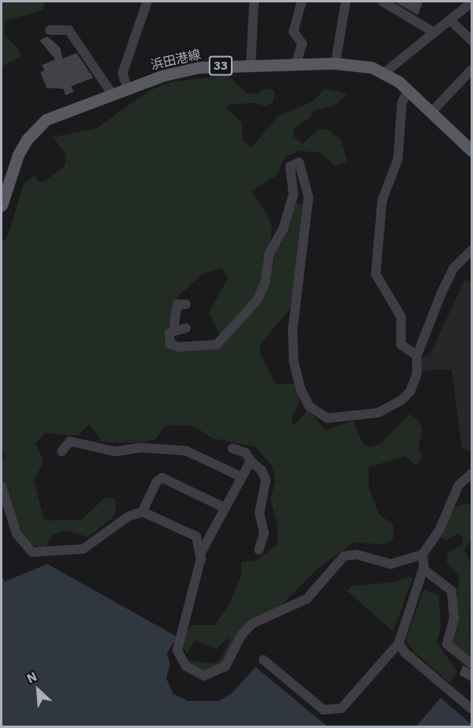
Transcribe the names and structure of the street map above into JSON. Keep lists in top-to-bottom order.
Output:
{
  "streets": {
    "main road": ["浜田港線", "33"]
  },
  "north": "top left"
}
